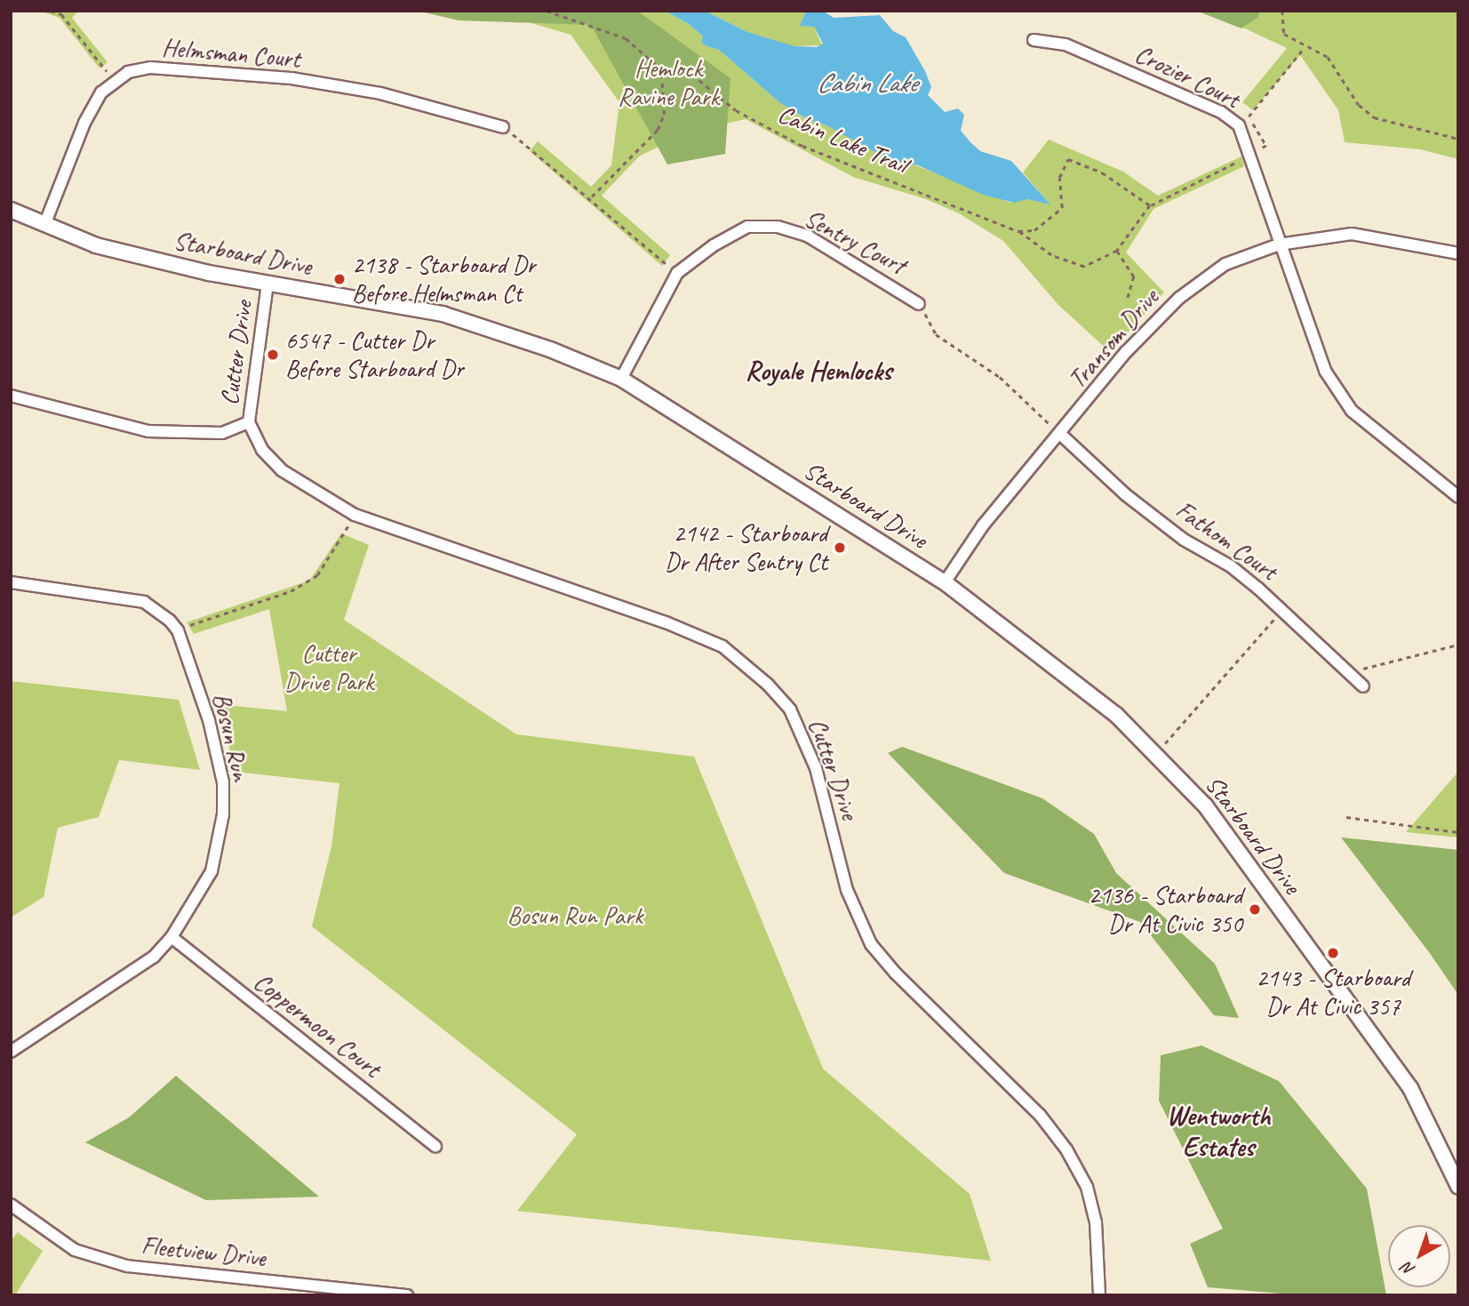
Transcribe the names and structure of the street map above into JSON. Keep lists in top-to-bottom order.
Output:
{
  "streets": {
    "street": [
      "Helmsman Court",
      "Crozier Court",
      "Sentry Court",
      "Starboard Drive",
      "Transom Drive",
      "Cutter Drive",
      "Fathom Court",
      "Bosun Run",
      "Coppermoon Court",
      "Fleetview Drive"
    ],
    "path": ["Cabin Lake Trail"]
  },
  "crossings": [
    ["Crozier Court", "Transom Drive"],
    ["Sentry Court", "Starboard Drive"],
    ["Starboard Drive", "Transom Drive"],
    ["Starboard Drive", "Cutter Drive"],
    ["Transom Drive", "Fathom Court"],
    ["Bosun Run", "Coppermoon Court"]
  ],
  "districts": ["Royale Hemlocks", "Wentworth Estates"],
  "water": ["Cabin Lake"],
  "parks": ["Hemlock Ravine Park", "Cutter Drive Park", "Bosun Run Park"],
  "places": [
    "2138 - Starboard Dr Before Helmsman Ct",
    "6547 - Cutter Dr Before Starboard Dr",
    "2142 - Starboard Dr After Sentry Ct",
    "2136 - Starboard Dr At Civic 350",
    "2143 - Starboard Dr At Civic 357"
  ],
  "north": "bottom left"
}
